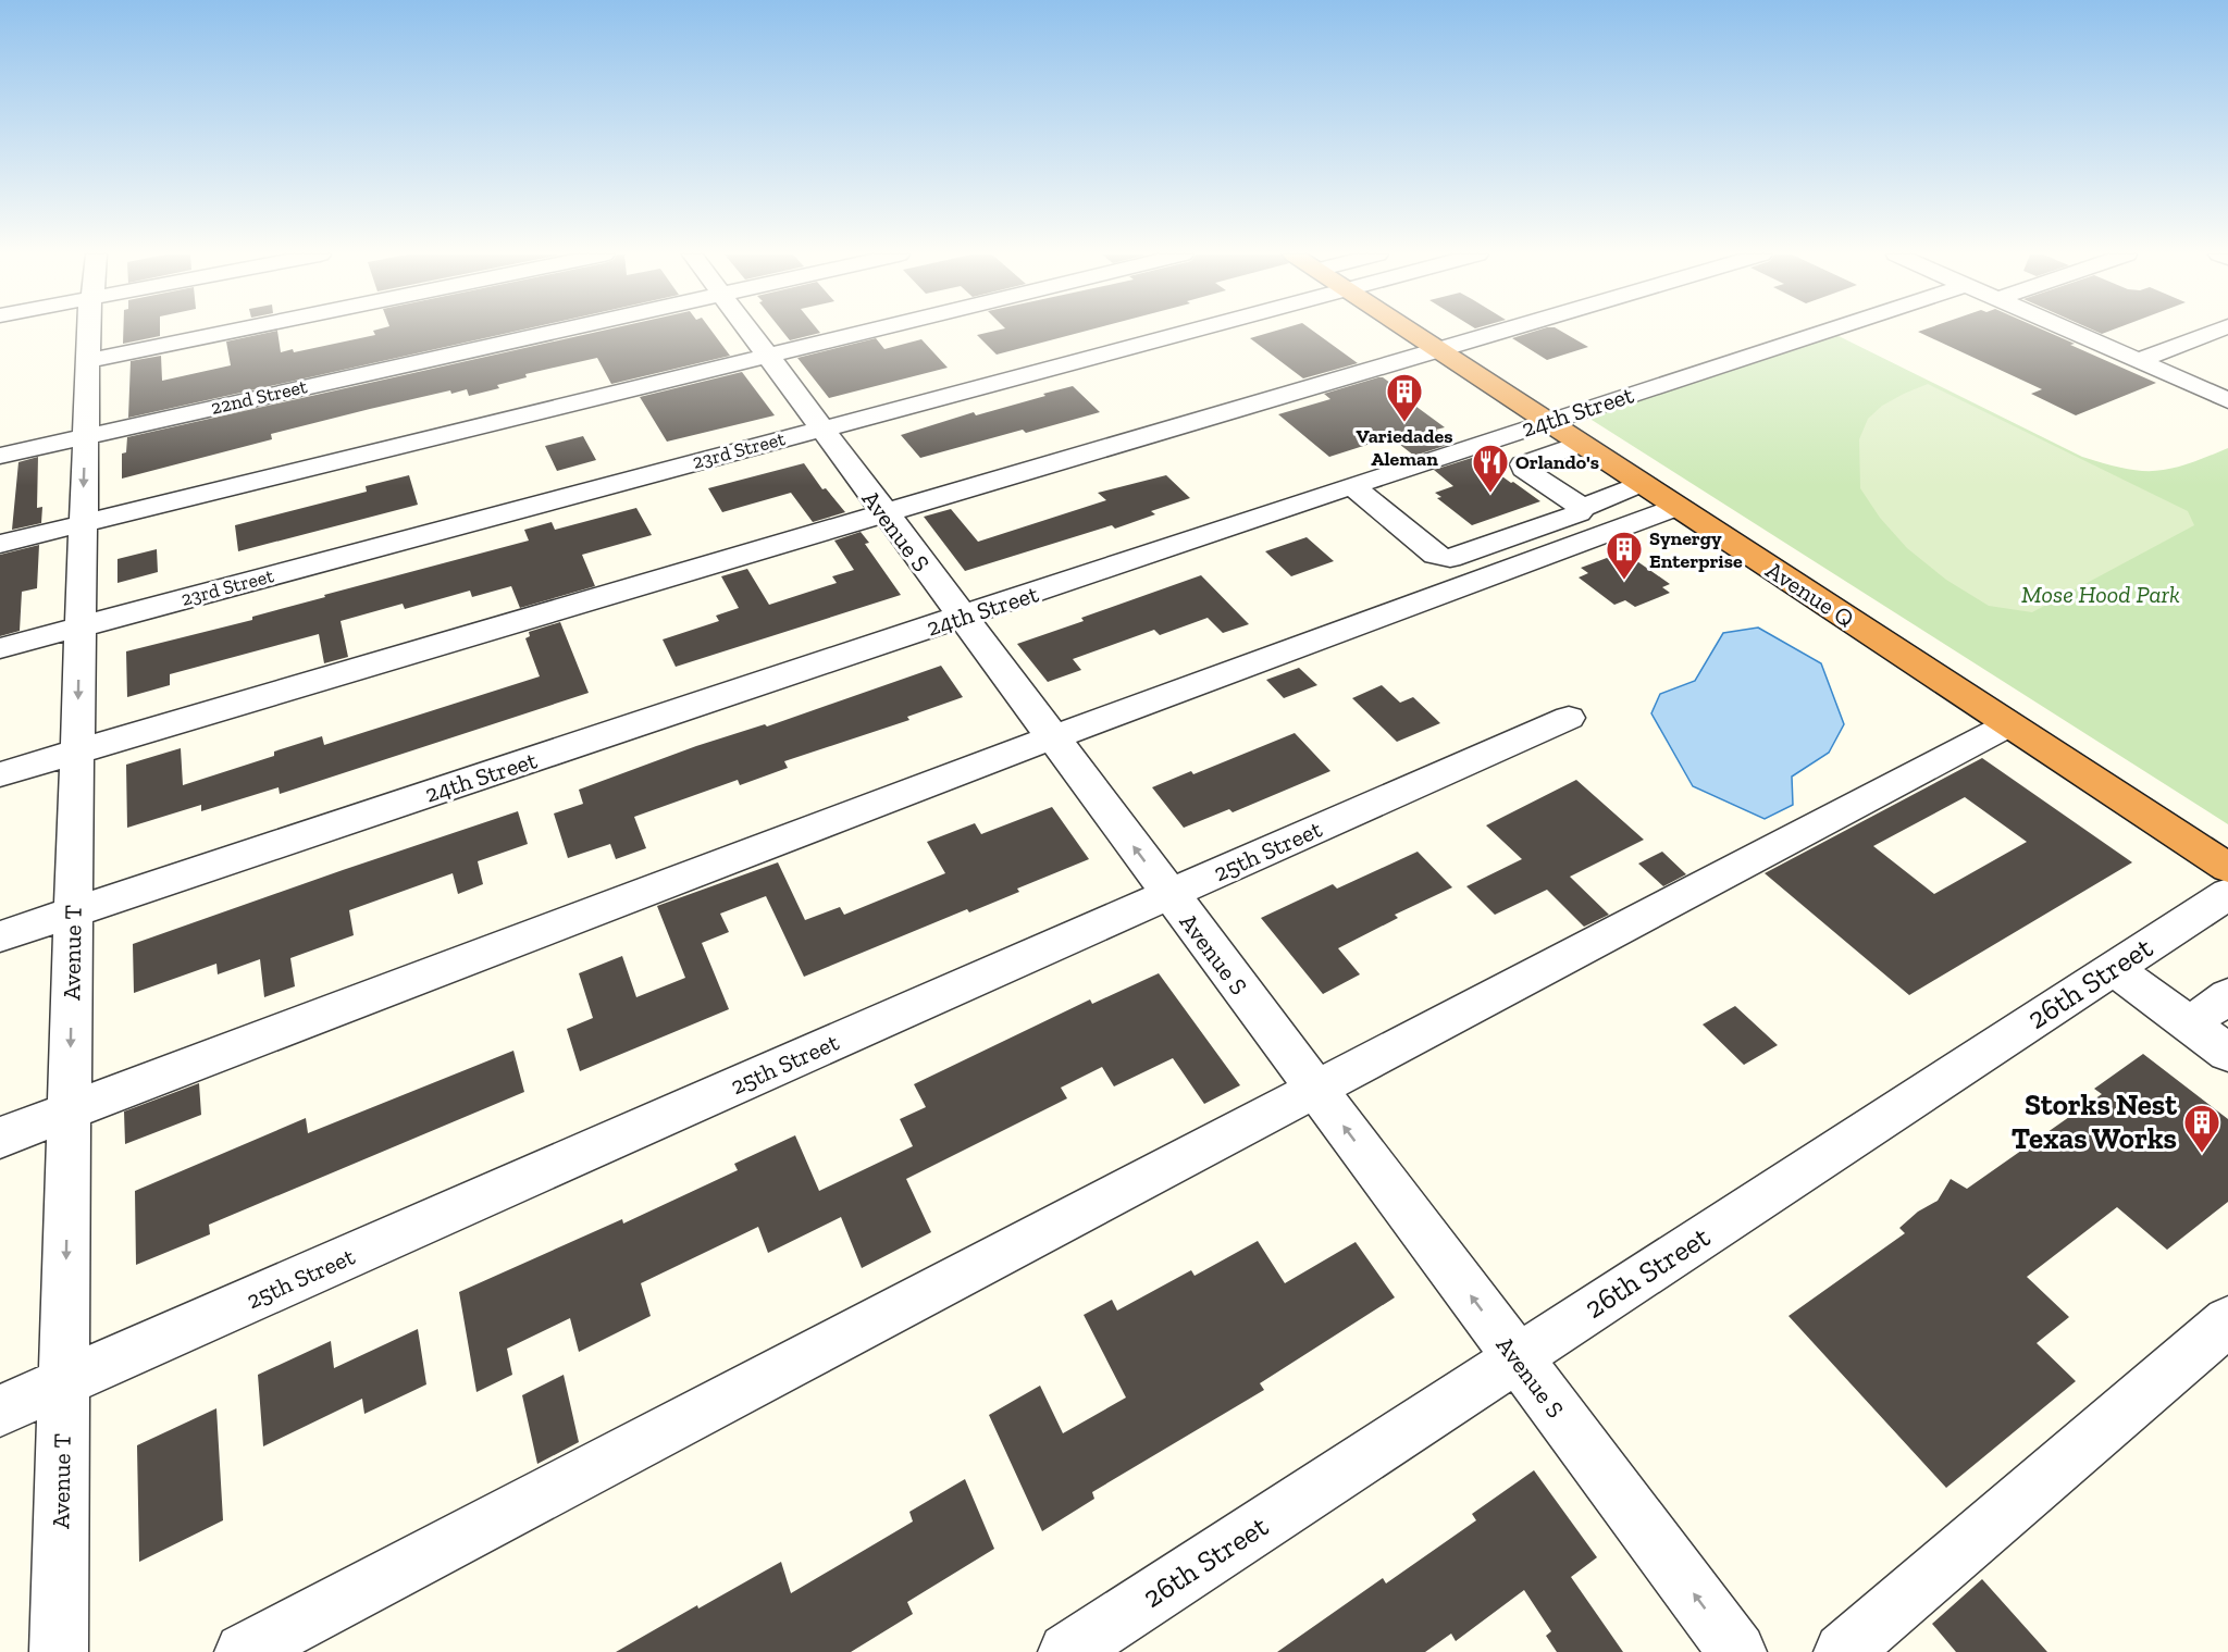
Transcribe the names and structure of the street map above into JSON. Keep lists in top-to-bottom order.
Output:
{
  "streets": {
    "highway": ["Avenue Q"],
    "street": [
      "22nd Street",
      "24th Street",
      "23rd Street",
      "Avenue S",
      "25th Street",
      "Avenue T",
      "26th Street"
    ]
  },
  "crossings": [
    ["22nd Street", "Avenue T"],
    ["24th Street", "Avenue S"],
    ["24th Street", "Avenue Q"],
    ["24th Street", "Avenue T"],
    ["23rd Street", "Avenue S"],
    ["23rd Street", "Avenue T"],
    ["Avenue S", "25th Street"],
    ["Avenue S", "26th Street"],
    ["25th Street", "Avenue T"]
  ],
  "one_way": ["Avenue S", "Avenue T"],
  "parks": ["Mose Hood Park"],
  "places": {
    "building": ["Variedades Aleman", "Synergy Enterprise", "Storks Nest Texas Works"],
    "restaurant": ["Orlando's"]
  }
}
